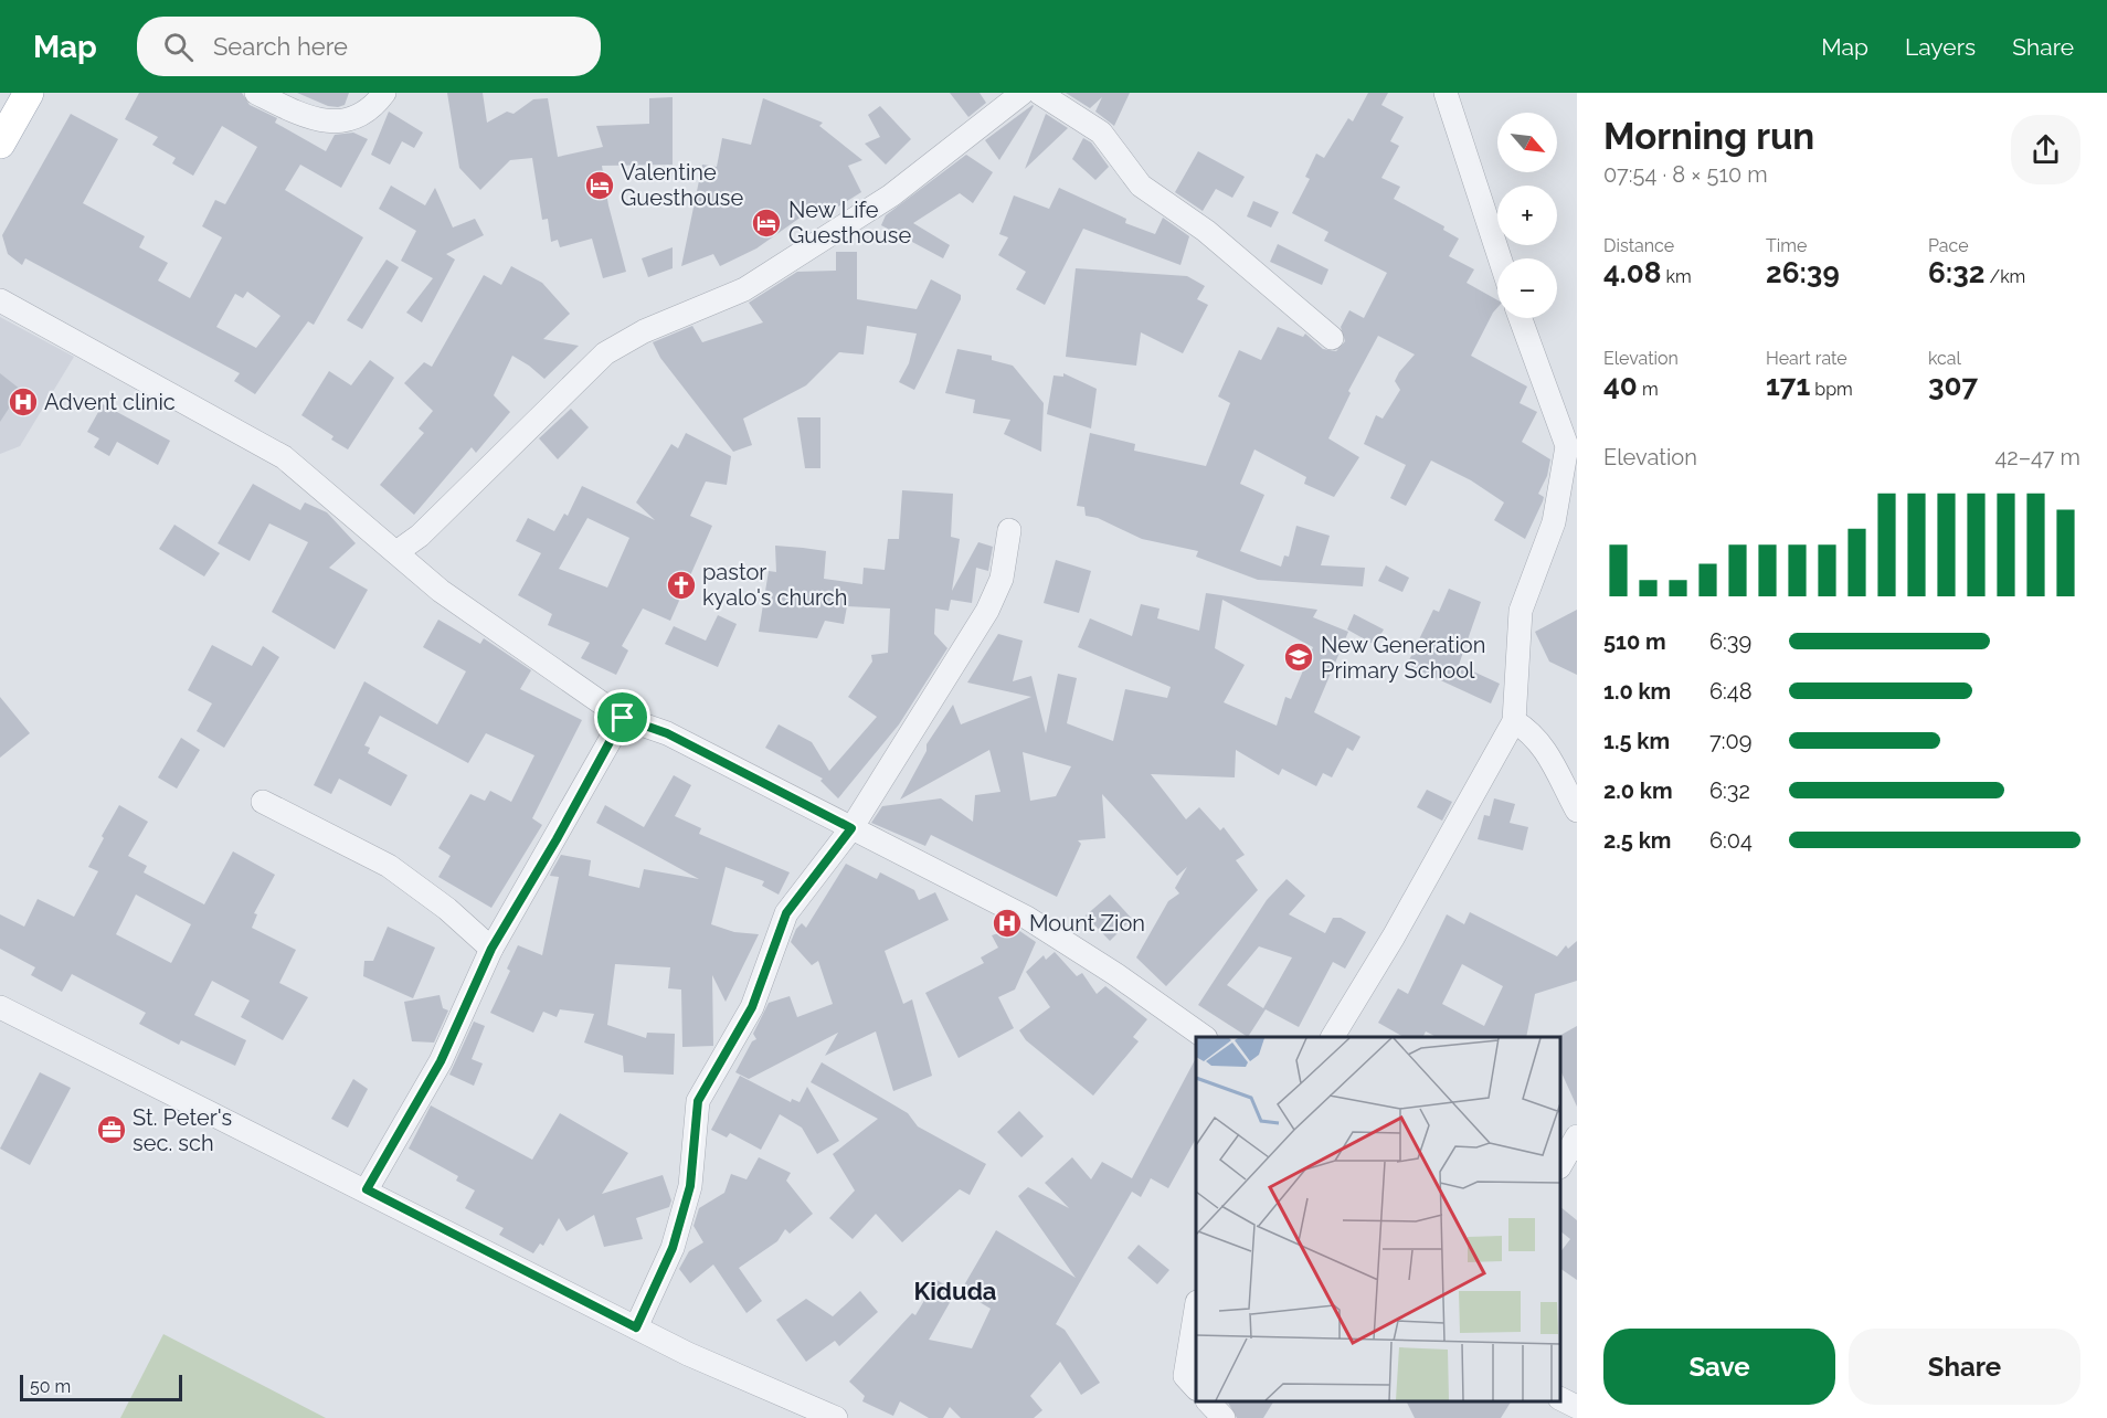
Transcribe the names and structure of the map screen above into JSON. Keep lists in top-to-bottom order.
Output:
{
  "districts": ["Kiduda"],
  "places": {
    "hotel": ["Valentine Guesthouse", "New Life Guesthouse"],
    "hospital": ["Advent clinic", "Mount Zion"],
    "church": ["pastor kyalo's church"],
    "school or university": ["New Generation Primary School"],
    "office": ["St. Peter's sec. sch"]
  },
  "scale_bar": "50 m",
  "north": "bottom right",
  "page": {
    "header": "Map",
    "search": "Search here",
    "nav": ["Map", "Layers", "Share"],
    "heading": ["Morning run", "07:54 · 8 × 510 m"],
    "map_buttons": ["+", "−"],
    "stats": [
      ["Distance", "4.08 km"],
      ["Time", "26:39"],
      ["Pace", "6:32 /km"],
      ["Elevation", "40 m"],
      ["Heart rate", "171 bpm"],
      ["kcal", "307"]
    ],
    "chart": ["Elevation", "42–47 m"],
    "list": [
      {
        "name": "510 m",
        "note": "6:39"
      },
      {
        "name": "1.0 km",
        "note": "6:48"
      },
      {
        "name": "1.5 km",
        "note": "7:09"
      },
      {
        "name": "2.0 km",
        "note": "6:32"
      },
      {
        "name": "2.5 km",
        "note": "6:04"
      }
    ],
    "buttons": ["Save", "Share"],
    "scale": "50 m"
  }
}
